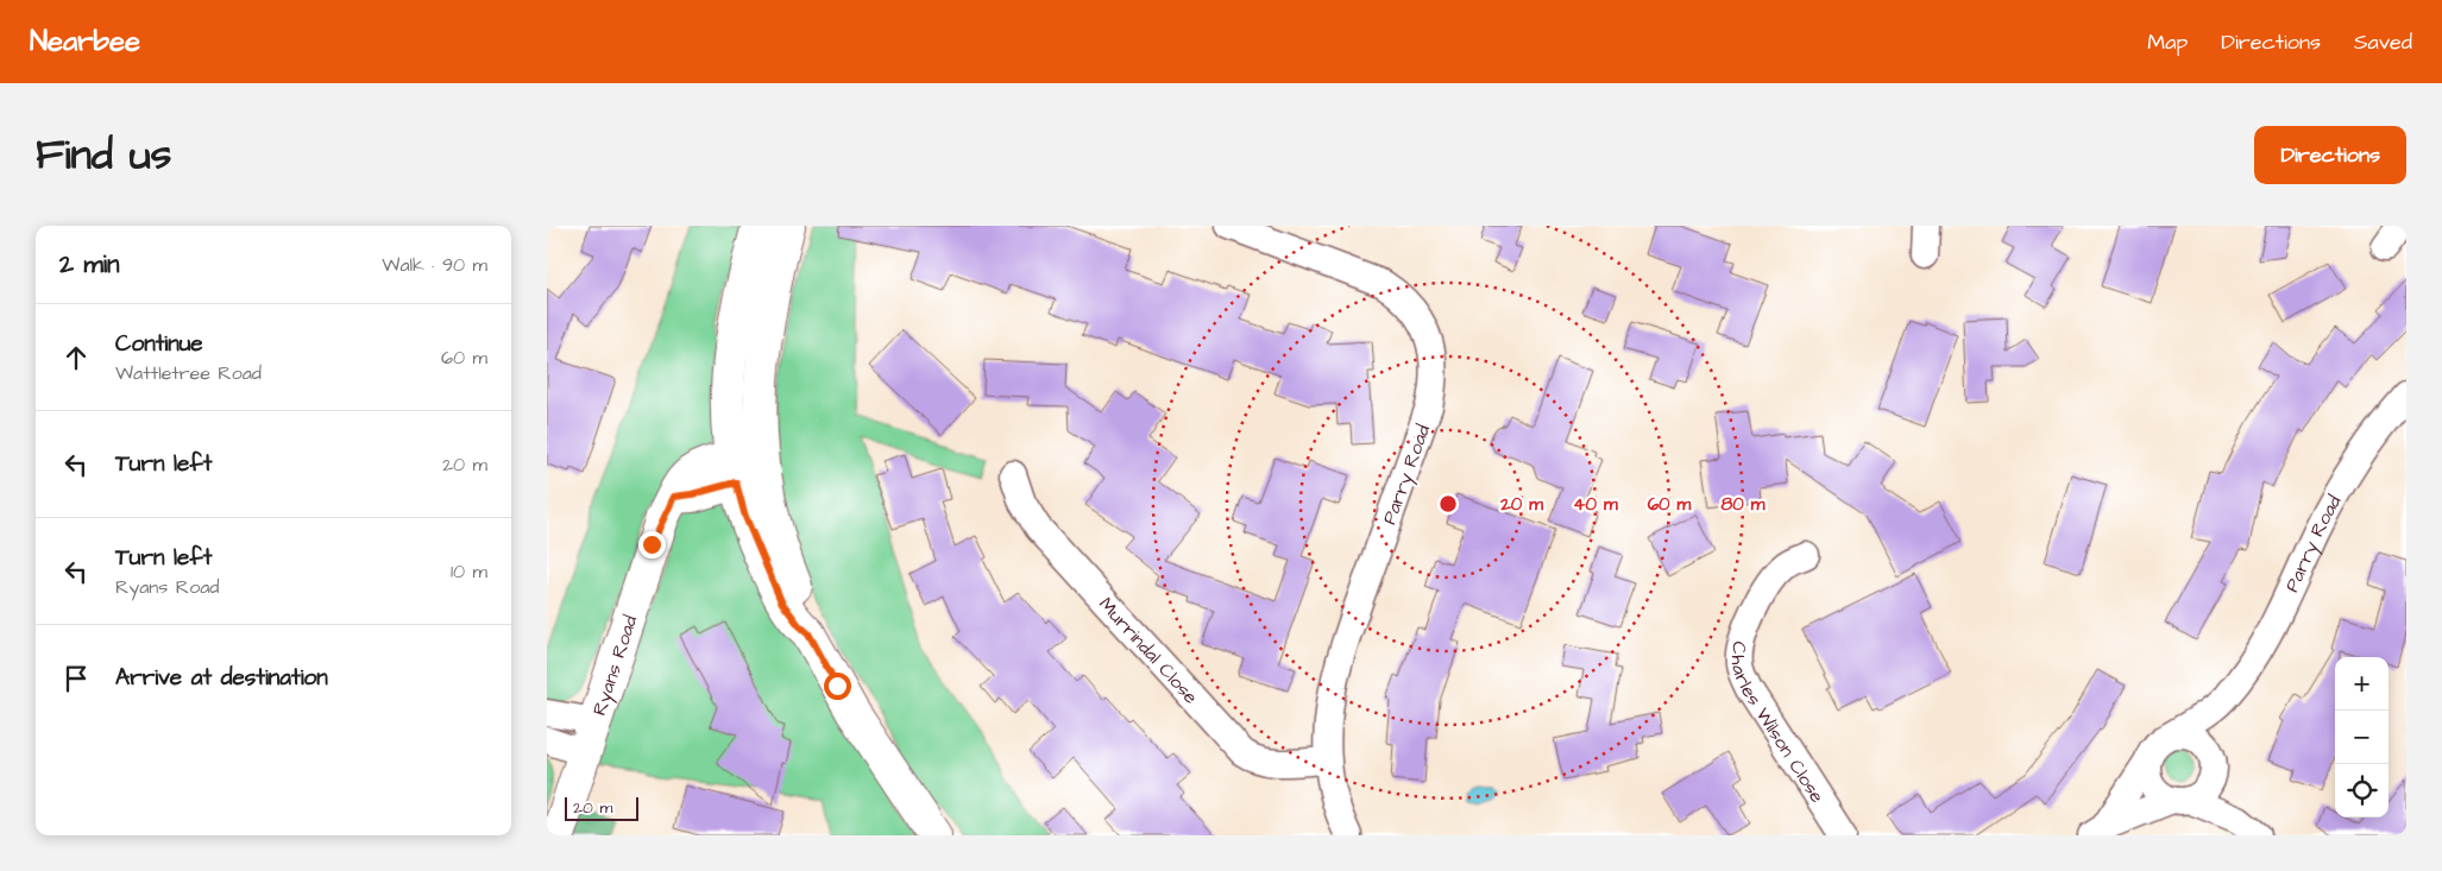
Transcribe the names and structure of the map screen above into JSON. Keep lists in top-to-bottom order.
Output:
{
  "streets": {
    "main road": ["Ryans Road"],
    "street": ["Parry Road", "Murrindal Close", "Charles Wilson Close"]
  },
  "crossings": [
    ["Parry Road", "Murrindal Close"]
  ],
  "scale_bar": "20 m",
  "page": {
    "header": "Nearbee",
    "nav": ["Map", "Directions", "Saved"],
    "title": "Find us",
    "buttons": "Directions",
    "heading": ["2 min", "Walk · 90 m"],
    "list": [
      ["Continue", "Wattletree Road", "60 m"],
      ["Turn left", "20 m"],
      ["Turn left", "Ryans Road", "10 m"],
      "Arrive at destination"
    ],
    "map_buttons": ["+", "−"],
    "scale": "20 m"
  },
  "rings": [
    "20 m",
    "40 m",
    "60 m",
    "80 m"
  ]
}
